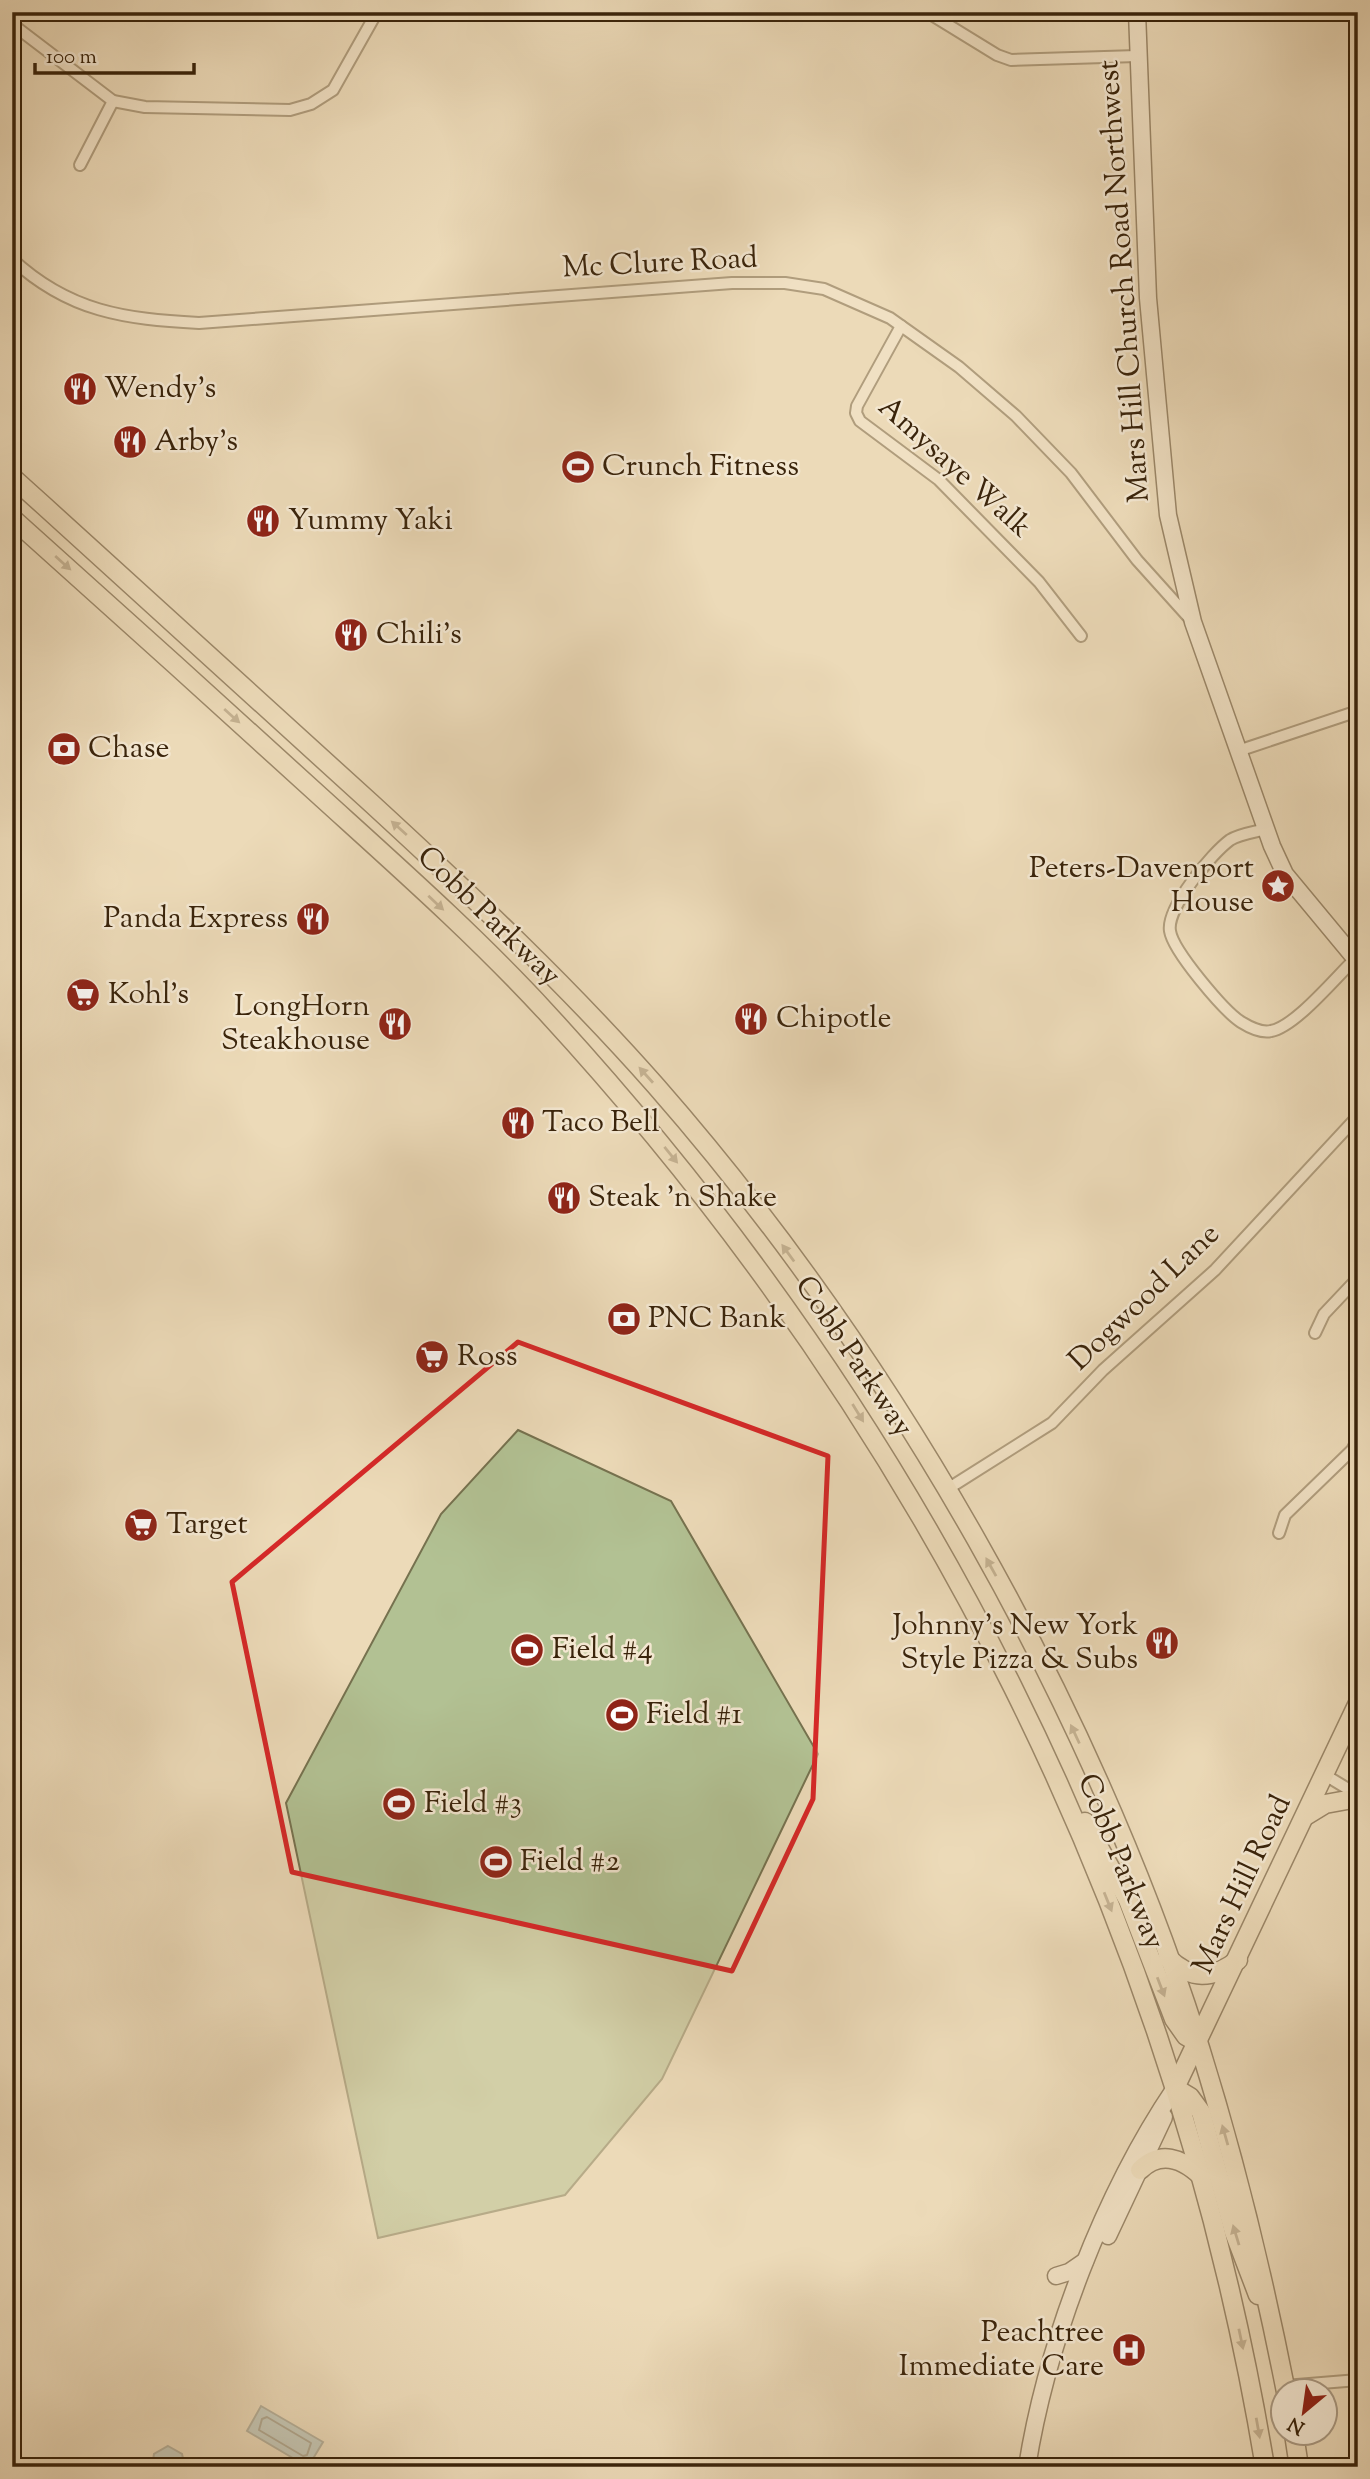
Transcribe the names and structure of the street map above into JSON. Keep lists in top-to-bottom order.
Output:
{
  "streets": {
    "main road": ["Cobb Parkway", "Mars Hill Road"],
    "street": [
      "Mc Clure Road",
      "Mars Hill Church Road Northwest",
      "Amysaye Walk",
      "Dogwood Lane"
    ]
  },
  "crossings": [
    ["Mc Clure Road", "Mars Hill Church Road Northwest"],
    ["Mc Clure Road", "Amysaye Walk"],
    ["Cobb Parkway", "Dogwood Lane"],
    ["Cobb Parkway", "Mars Hill Road"]
  ],
  "places": {
    "restaurant": [
      "Wendy's",
      "Arby's",
      "Yummy Yaki",
      "Chili's",
      "Panda Express",
      "Chipotle",
      "LongHorn Steakhouse",
      "Taco Bell",
      "Steak 'n Shake",
      "Johnny's New York Style Pizza & Subs"
    ],
    "sports": [
      "Crunch Fitness",
      "Field #4",
      "Field #1",
      "Field #3",
      "Field #2"
    ],
    "bank": ["Chase", "PNC Bank"],
    "place": ["Peters-Davenport House"],
    "supermarket": ["Kohl's", "Ross", "Target"],
    "hospital": ["Peachtree Immediate Care"]
  },
  "scale_bar": "100 m",
  "north": "bottom left"
}
